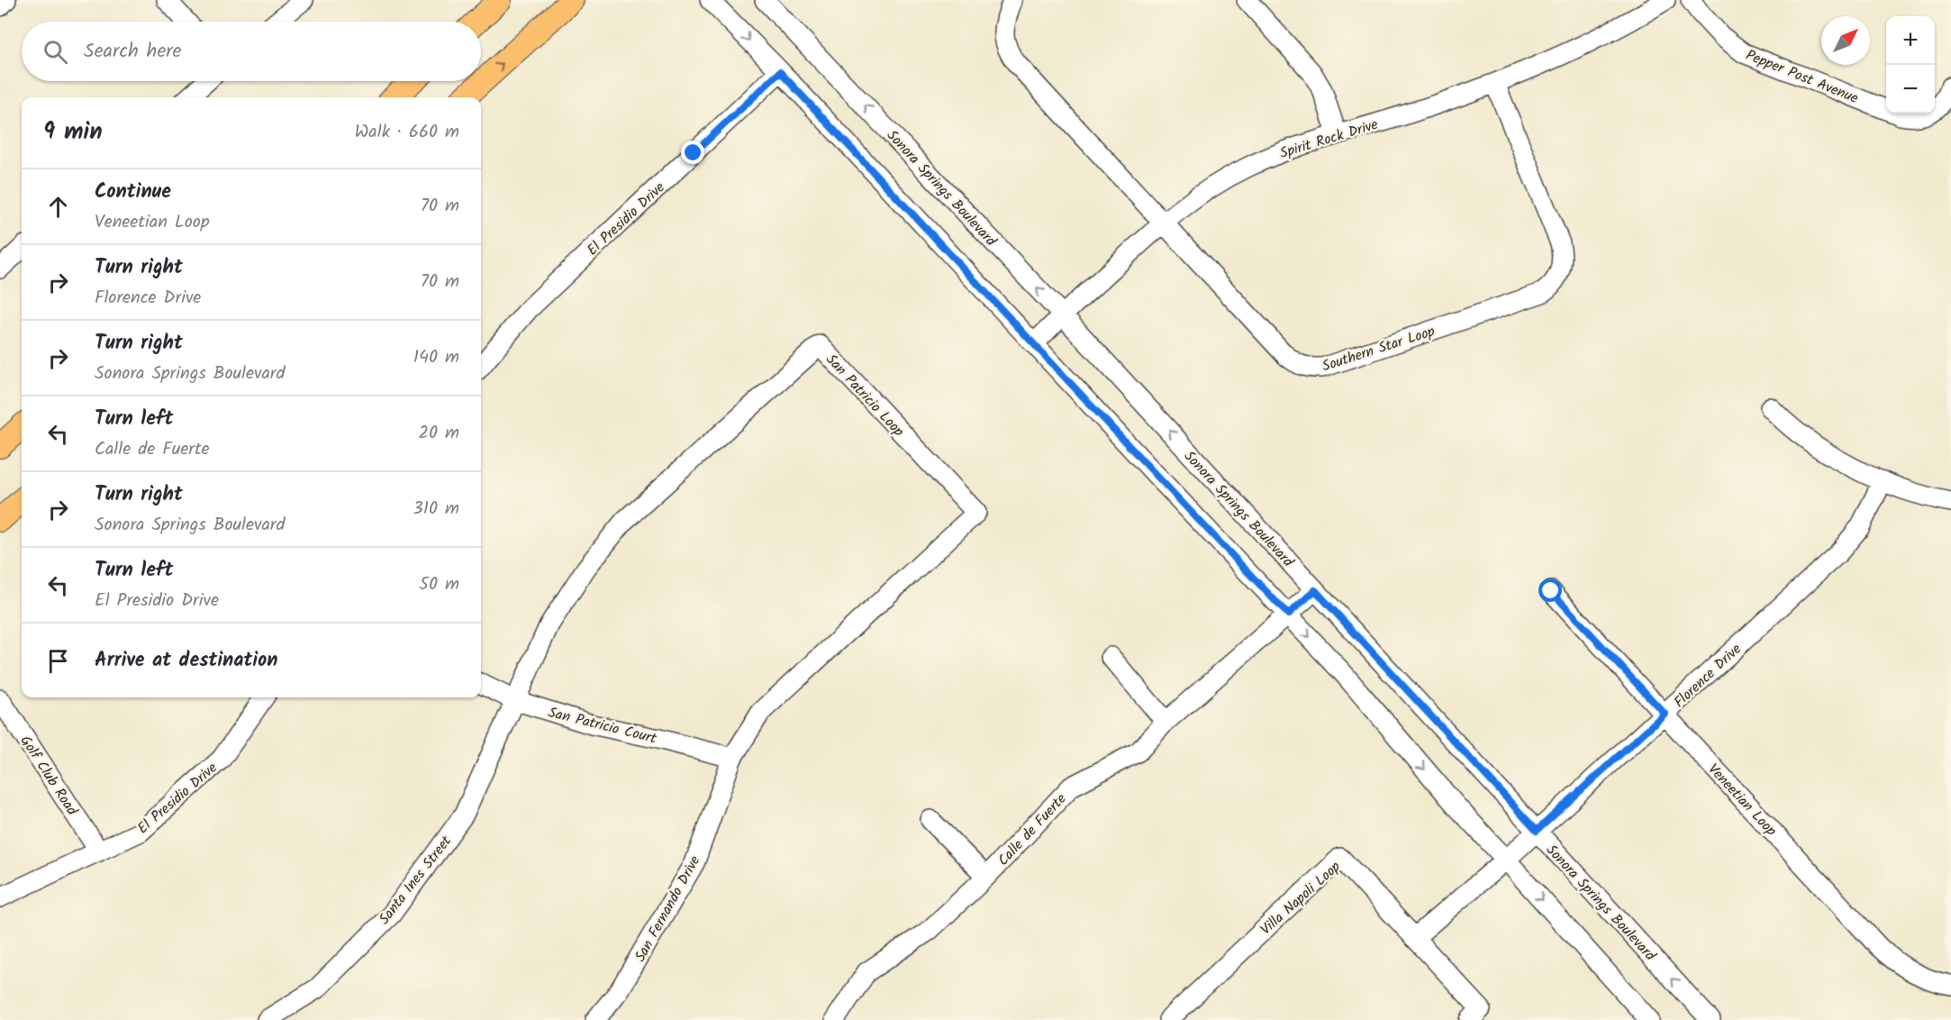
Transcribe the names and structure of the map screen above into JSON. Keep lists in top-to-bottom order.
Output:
{
  "streets": {
    "street": [
      "Pepper Post Avenue",
      "Spirit Rock Drive",
      "Sonora Springs Boulevard",
      "El Presidio Drive",
      "Southern Star Loop",
      "San Patricio Loop",
      "Florence Drive",
      "San Patricio Court",
      "Golf Club Road",
      "Veneetian Loop",
      "Calle de Fuerte",
      "Santa Ines Street",
      "Villa Napoli Loop",
      "San Fernando Drive"
    ]
  },
  "crossings": [
    ["Spirit Rock Drive", "Sonora Springs Boulevard"],
    ["Spirit Rock Drive", "Southern Star Loop"],
    ["Sonora Springs Boulevard", "Florence Drive"],
    ["Sonora Springs Boulevard", "Calle de Fuerte"],
    ["El Presidio Drive", "Golf Club Road"],
    ["San Patricio Loop", "San Patricio Court"],
    ["San Patricio Loop", "Santa Ines Street"],
    ["San Patricio Loop", "San Fernando Drive"],
    ["Florence Drive", "Veneetian Loop"],
    ["Florence Drive", "Villa Napoli Loop"],
    ["San Patricio Court", "Santa Ines Street"],
    ["San Patricio Court", "San Fernando Drive"]
  ],
  "north": "top right",
  "page": {
    "map_buttons": ["+", "−"],
    "search": "Search here",
    "heading": ["9 min", "Walk · 660 m"],
    "list": [
      ["Continue", "Veneetian Loop", "70 m"],
      ["Turn right", "Florence Drive", "70 m"],
      ["Turn right", "Sonora Springs Boulevard", "140 m"],
      ["Turn left", "Calle de Fuerte", "20 m"],
      ["Turn right", "Sonora Springs Boulevard", "310 m"],
      ["Turn left", "El Presidio Drive", "50 m"],
      "Arrive at destination"
    ]
  }
}
